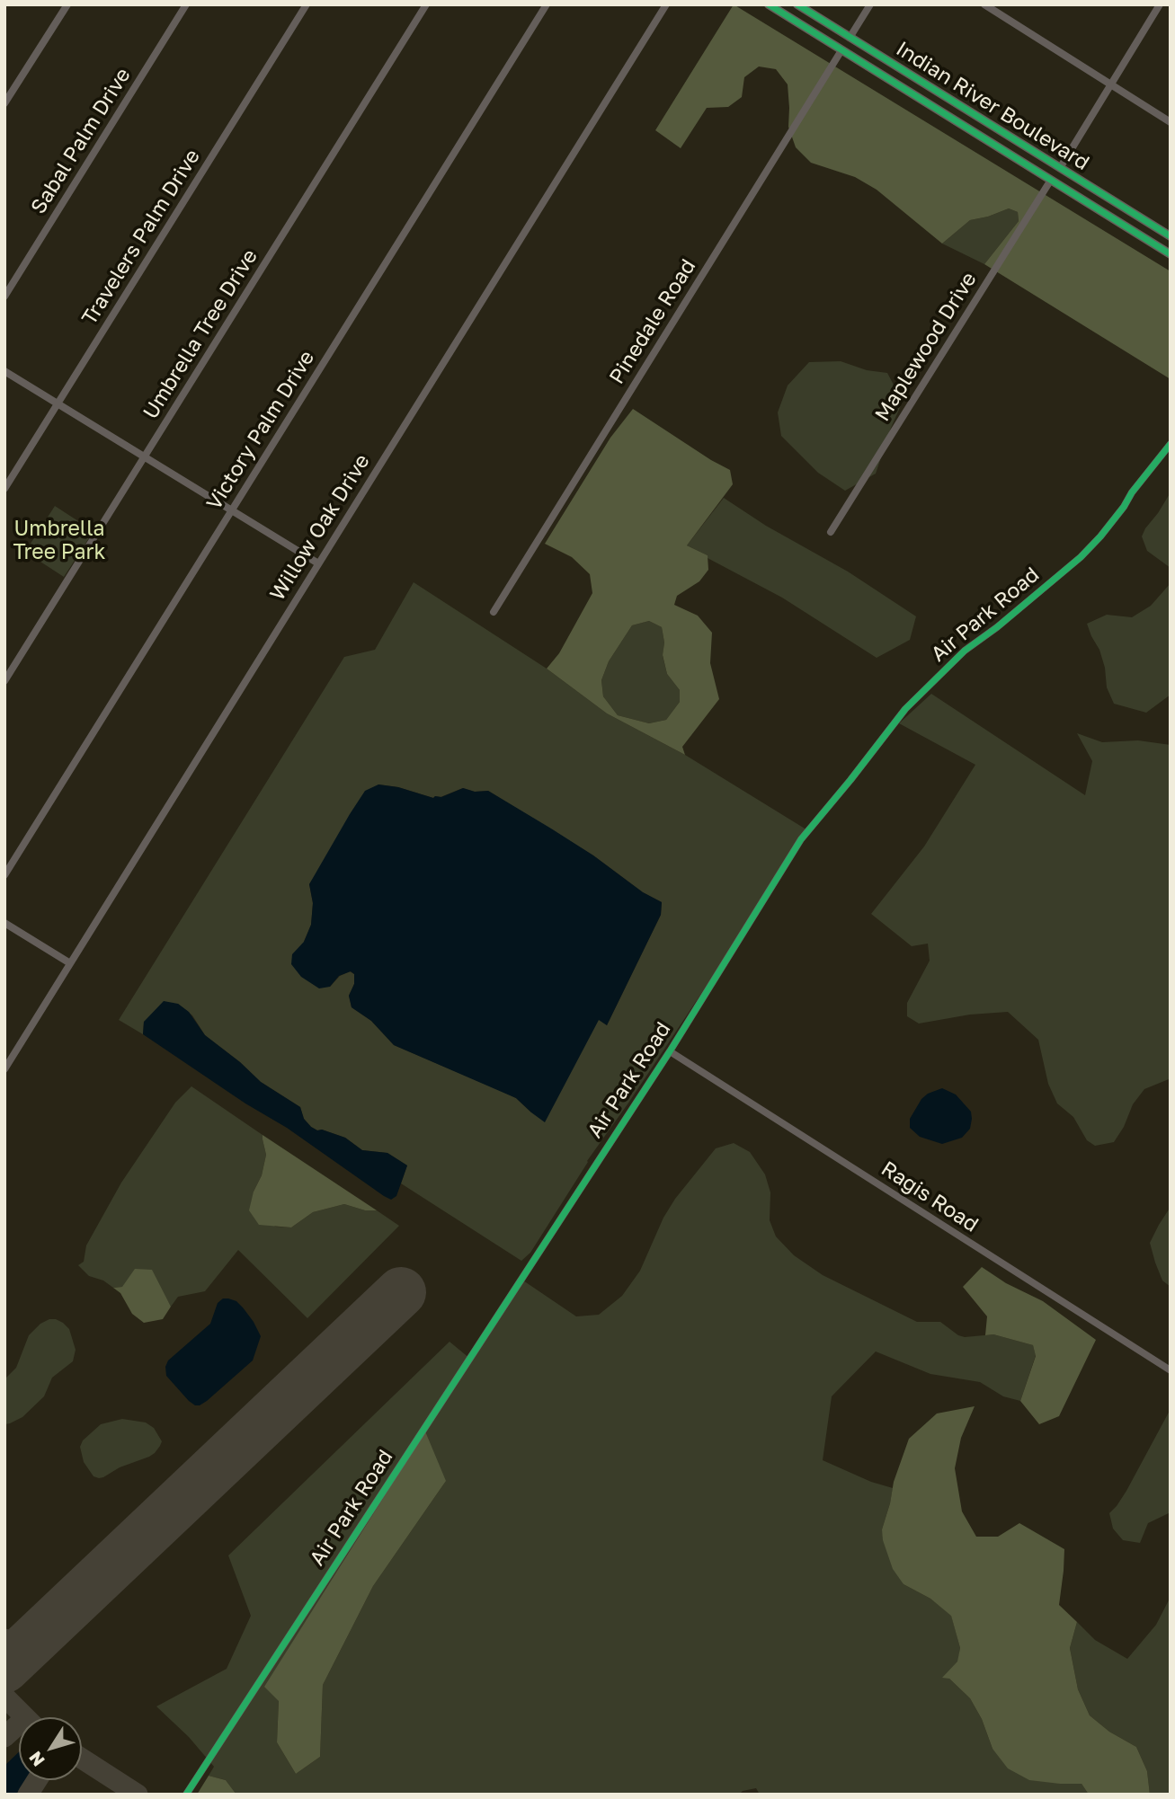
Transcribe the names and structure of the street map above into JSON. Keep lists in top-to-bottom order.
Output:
{
  "streets": {
    "main road": ["Indian River Boulevard"],
    "street": [
      "Sabal Palm Drive",
      "Travelers Palm Drive",
      "Pinedale Road",
      "Umbrella Tree Drive",
      "Maplewood Drive",
      "Victory Palm Drive",
      "Willow Oak Drive",
      "Air Park Road",
      "Ragis Road"
    ]
  },
  "crossings": [
    ["Indian River Boulevard", "Pinedale Road"],
    ["Indian River Boulevard", "Maplewood Drive"],
    ["Air Park Road", "Ragis Road"]
  ],
  "parks": ["Umbrella Tree Park"],
  "north": "bottom left"
}
